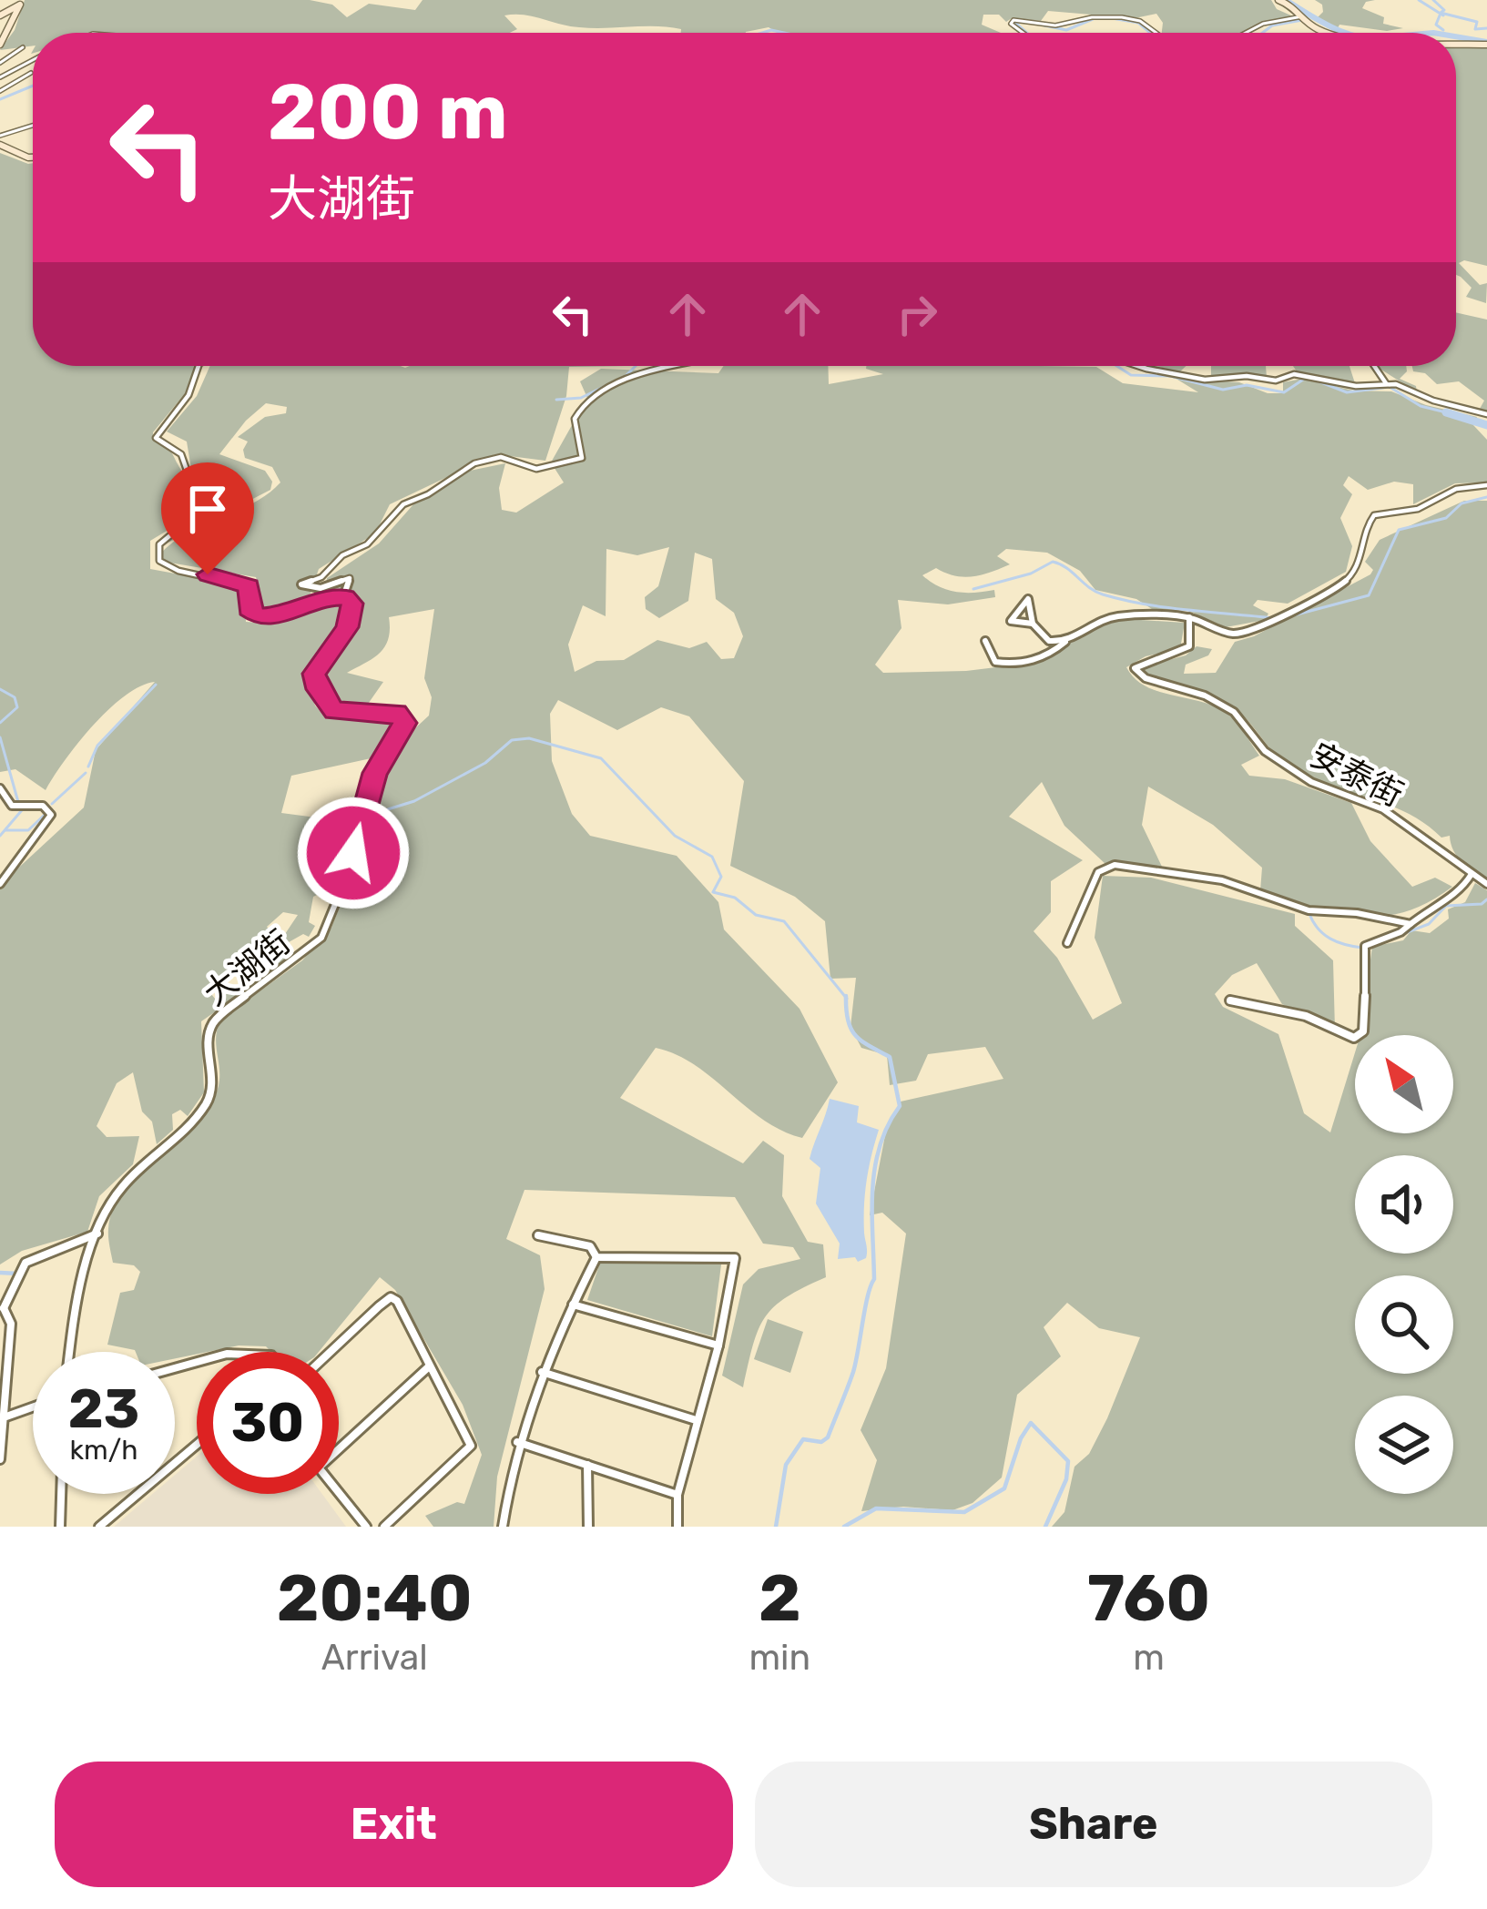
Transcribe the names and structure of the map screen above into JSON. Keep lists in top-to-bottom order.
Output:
{
  "streets": {
    "street": ["安泰街", "大湖街"]
  },
  "north": "top left",
  "page": {
    "turn": ["200 m", "大湖街"],
    "speed": "23 km/h",
    "limit": "30",
    "eta": [
      "20:40",
      "Arrival",
      "2",
      "min",
      "760",
      "m"
    ],
    "buttons": ["Exit", "Share"]
  }
}
